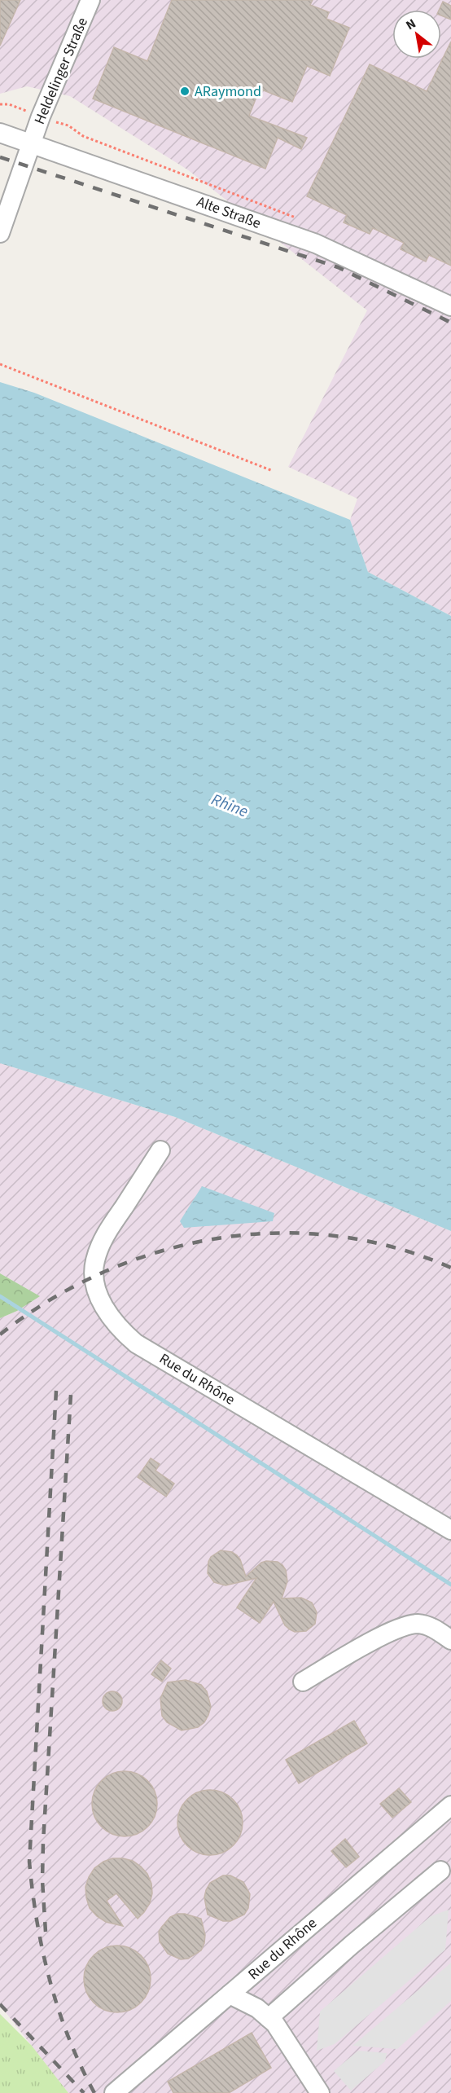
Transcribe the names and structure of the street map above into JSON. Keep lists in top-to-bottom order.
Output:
{
  "streets": {
    "street": ["Heldelinger Straße", "Alte Straße", "Rue du Rhône"]
  },
  "crossings": [
    ["Heldelinger Straße", "Alte Straße"]
  ],
  "water": ["Rhine"],
  "places": ["ARaymond"],
  "north": "top left"
}
